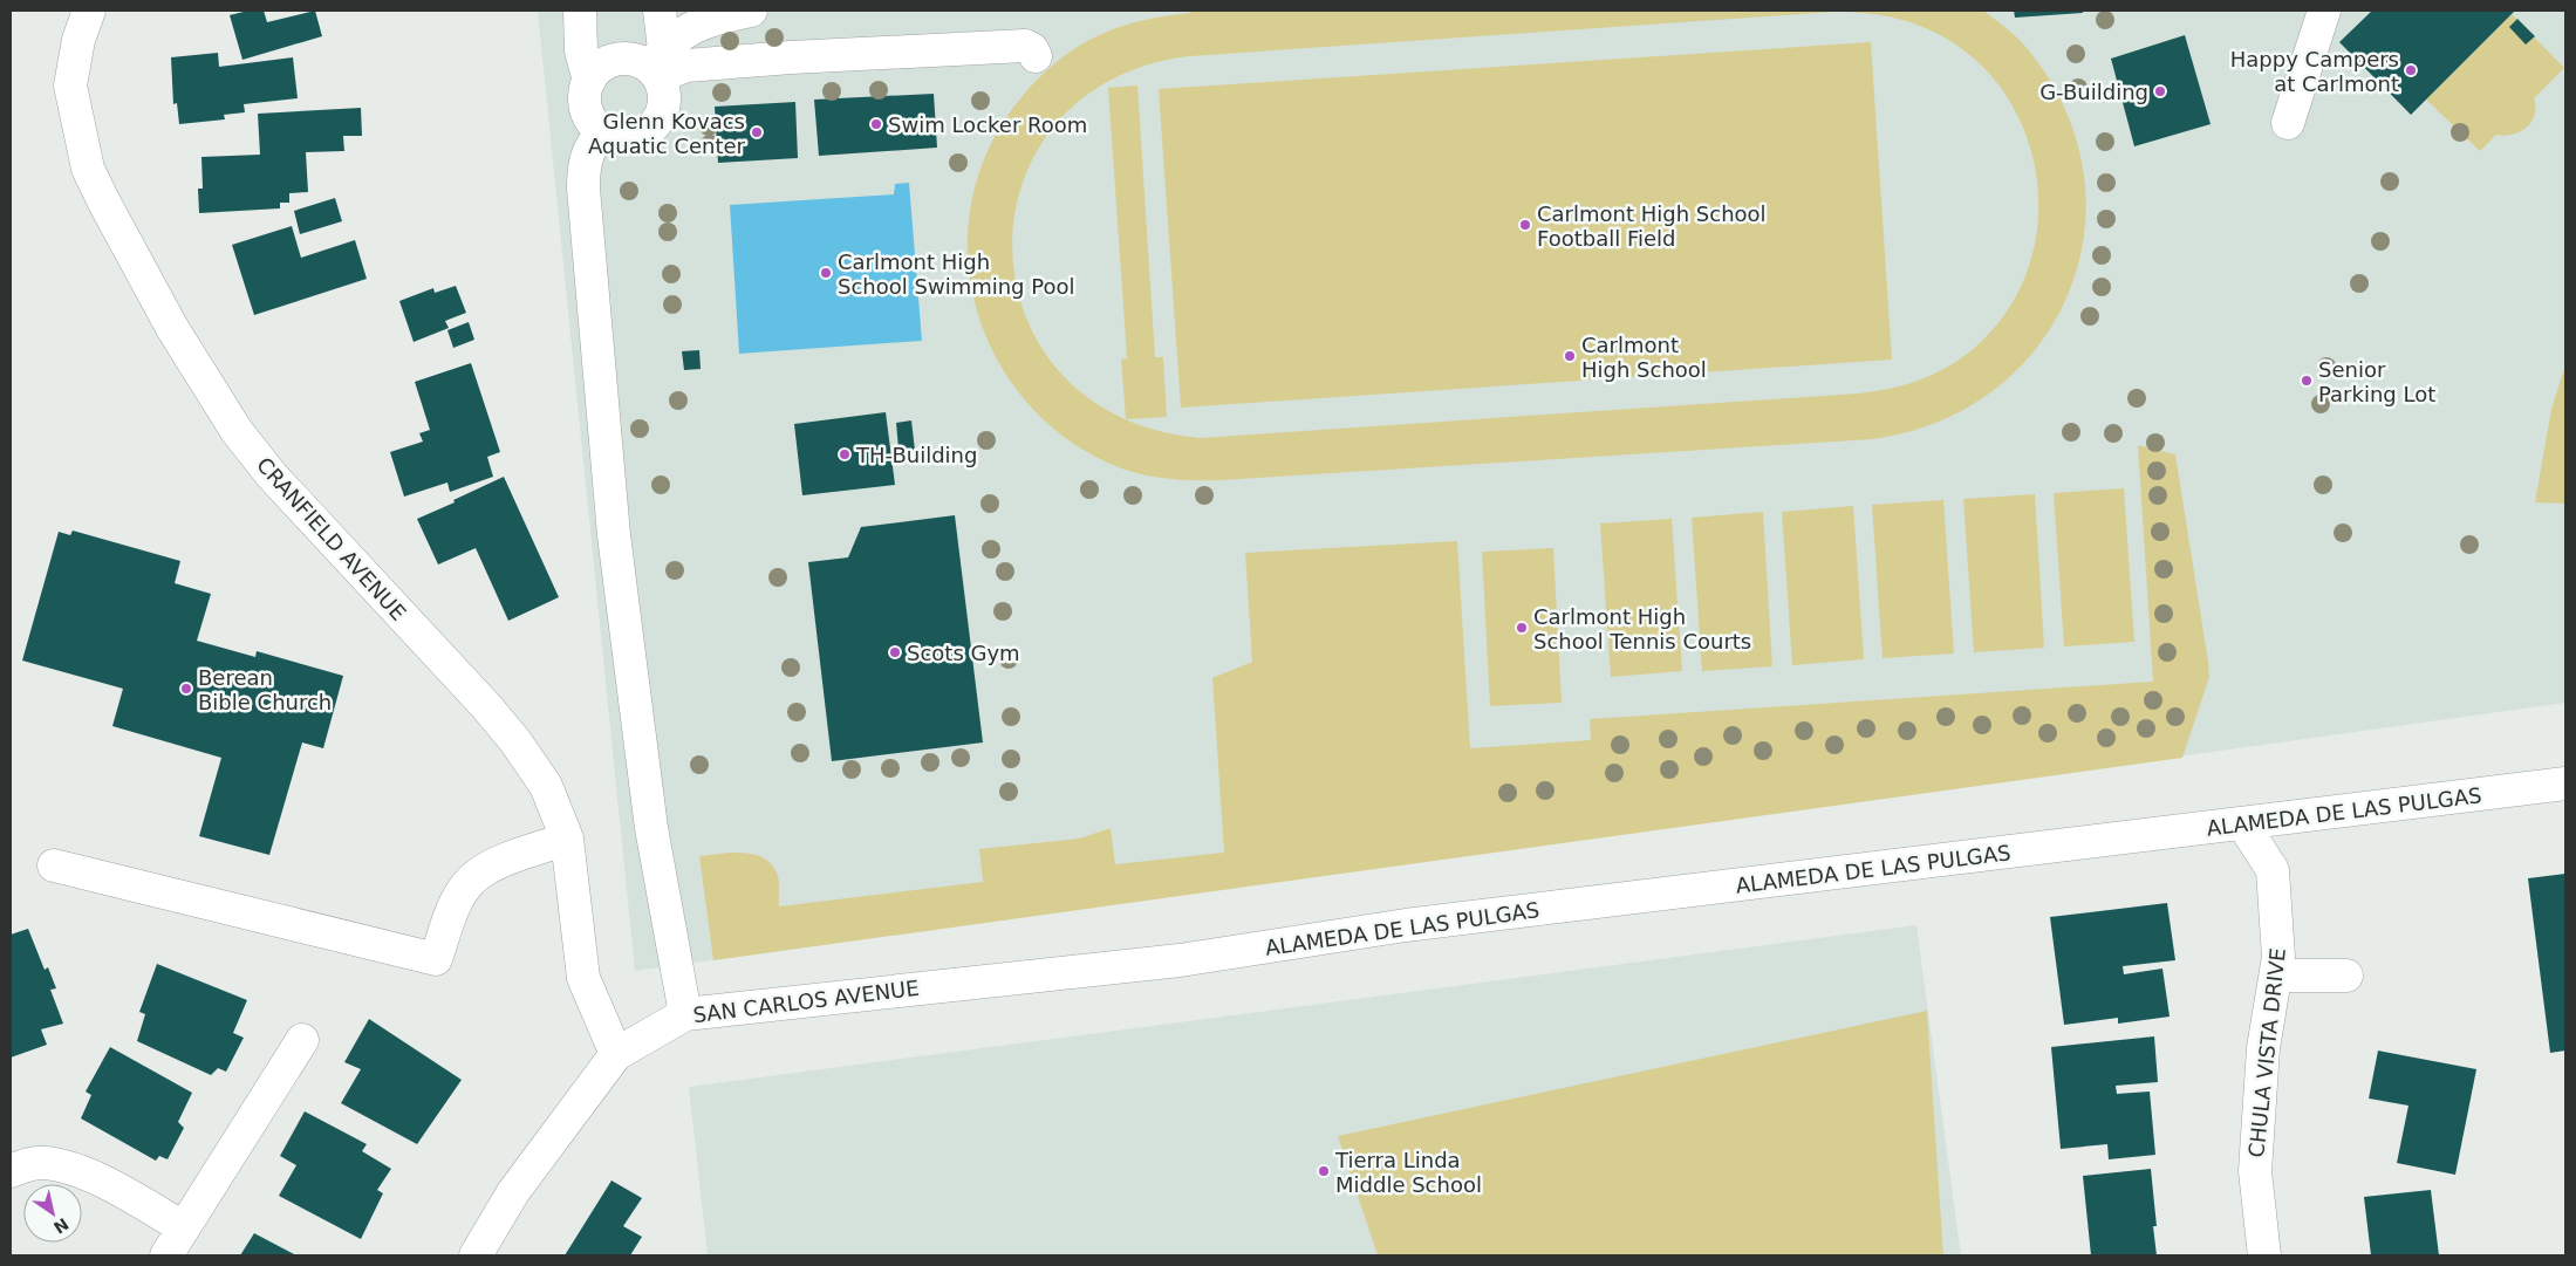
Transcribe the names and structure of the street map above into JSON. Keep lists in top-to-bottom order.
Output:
{
  "streets": {
    "main road": [
      "CRANFIELD AVENUE",
      "ALAMEDA DE LAS PULGAS",
      "SAN CARLOS AVENUE",
      "CHULA VISTA DRIVE"
    ]
  },
  "crossings": [
    ["CRANFIELD AVENUE", "SAN CARLOS AVENUE"],
    ["ALAMEDA DE LAS PULGAS", "SAN CARLOS AVENUE"],
    ["ALAMEDA DE LAS PULGAS", "CHULA VISTA DRIVE"]
  ],
  "places": [
    "Happy Campers at Carlmont",
    "G-Building",
    "Swim Locker Room",
    "Glenn Kovacs Aquatic Center",
    "Carlmont High School Football Field",
    "Carlmont High School Swimming Pool",
    "Carlmont High School",
    "Senior Parking Lot",
    "TH-Building",
    "Carlmont High School Tennis Courts",
    "Scots Gym",
    "Berean Bible Church",
    "Tierra Linda Middle School"
  ],
  "north": "bottom right"
}
